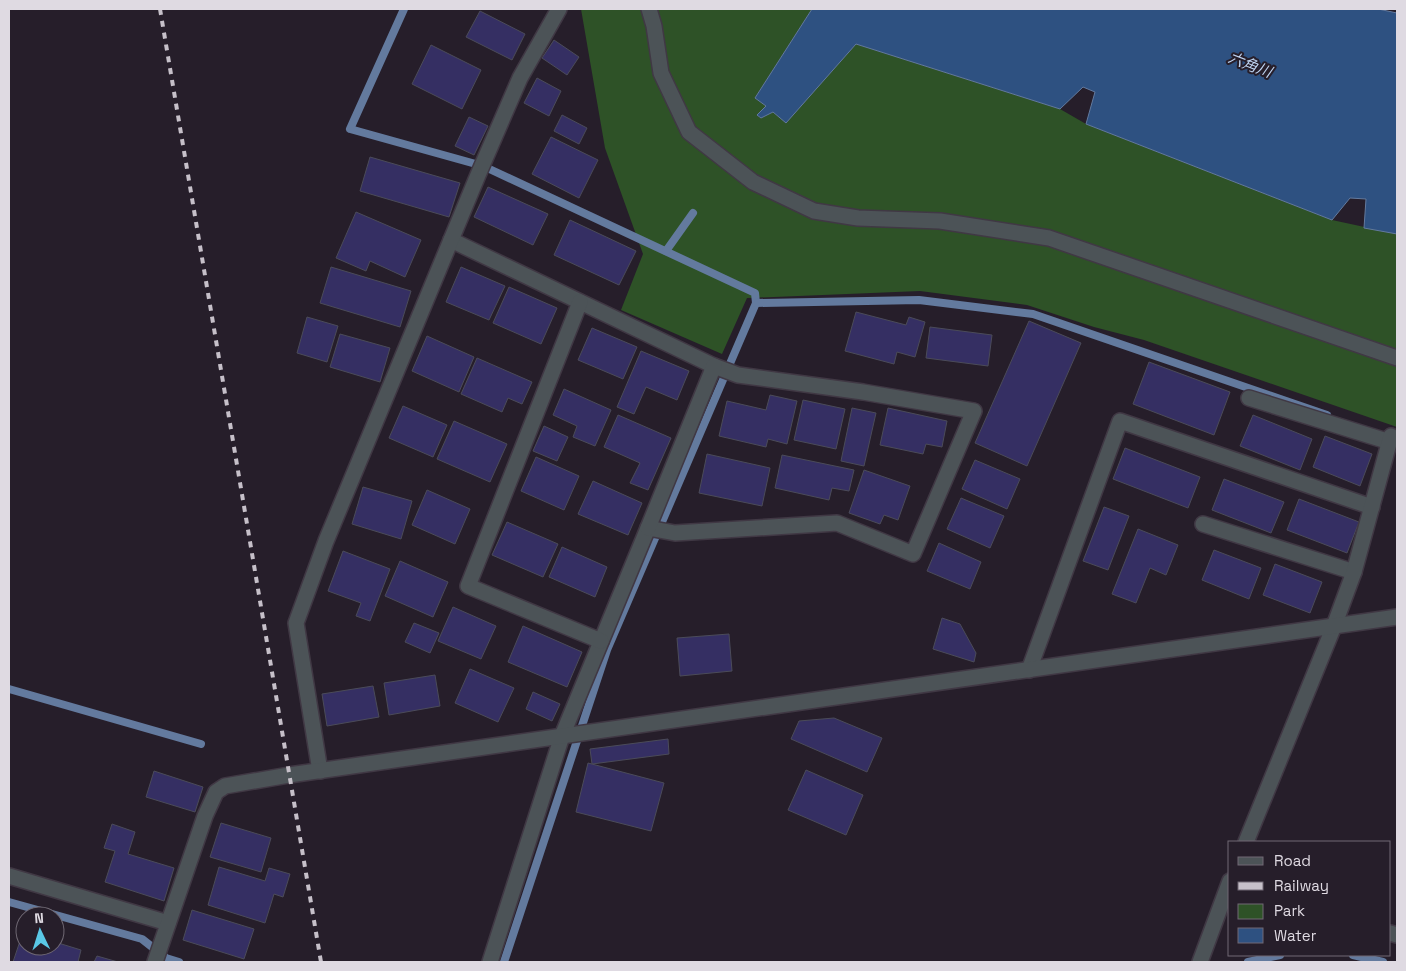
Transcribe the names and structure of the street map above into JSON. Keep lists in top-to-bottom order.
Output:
{
  "water": ["六角川"],
  "legend": [
    "Road",
    "Railway",
    "Park",
    "Water"
  ],
  "north": "top"
}
